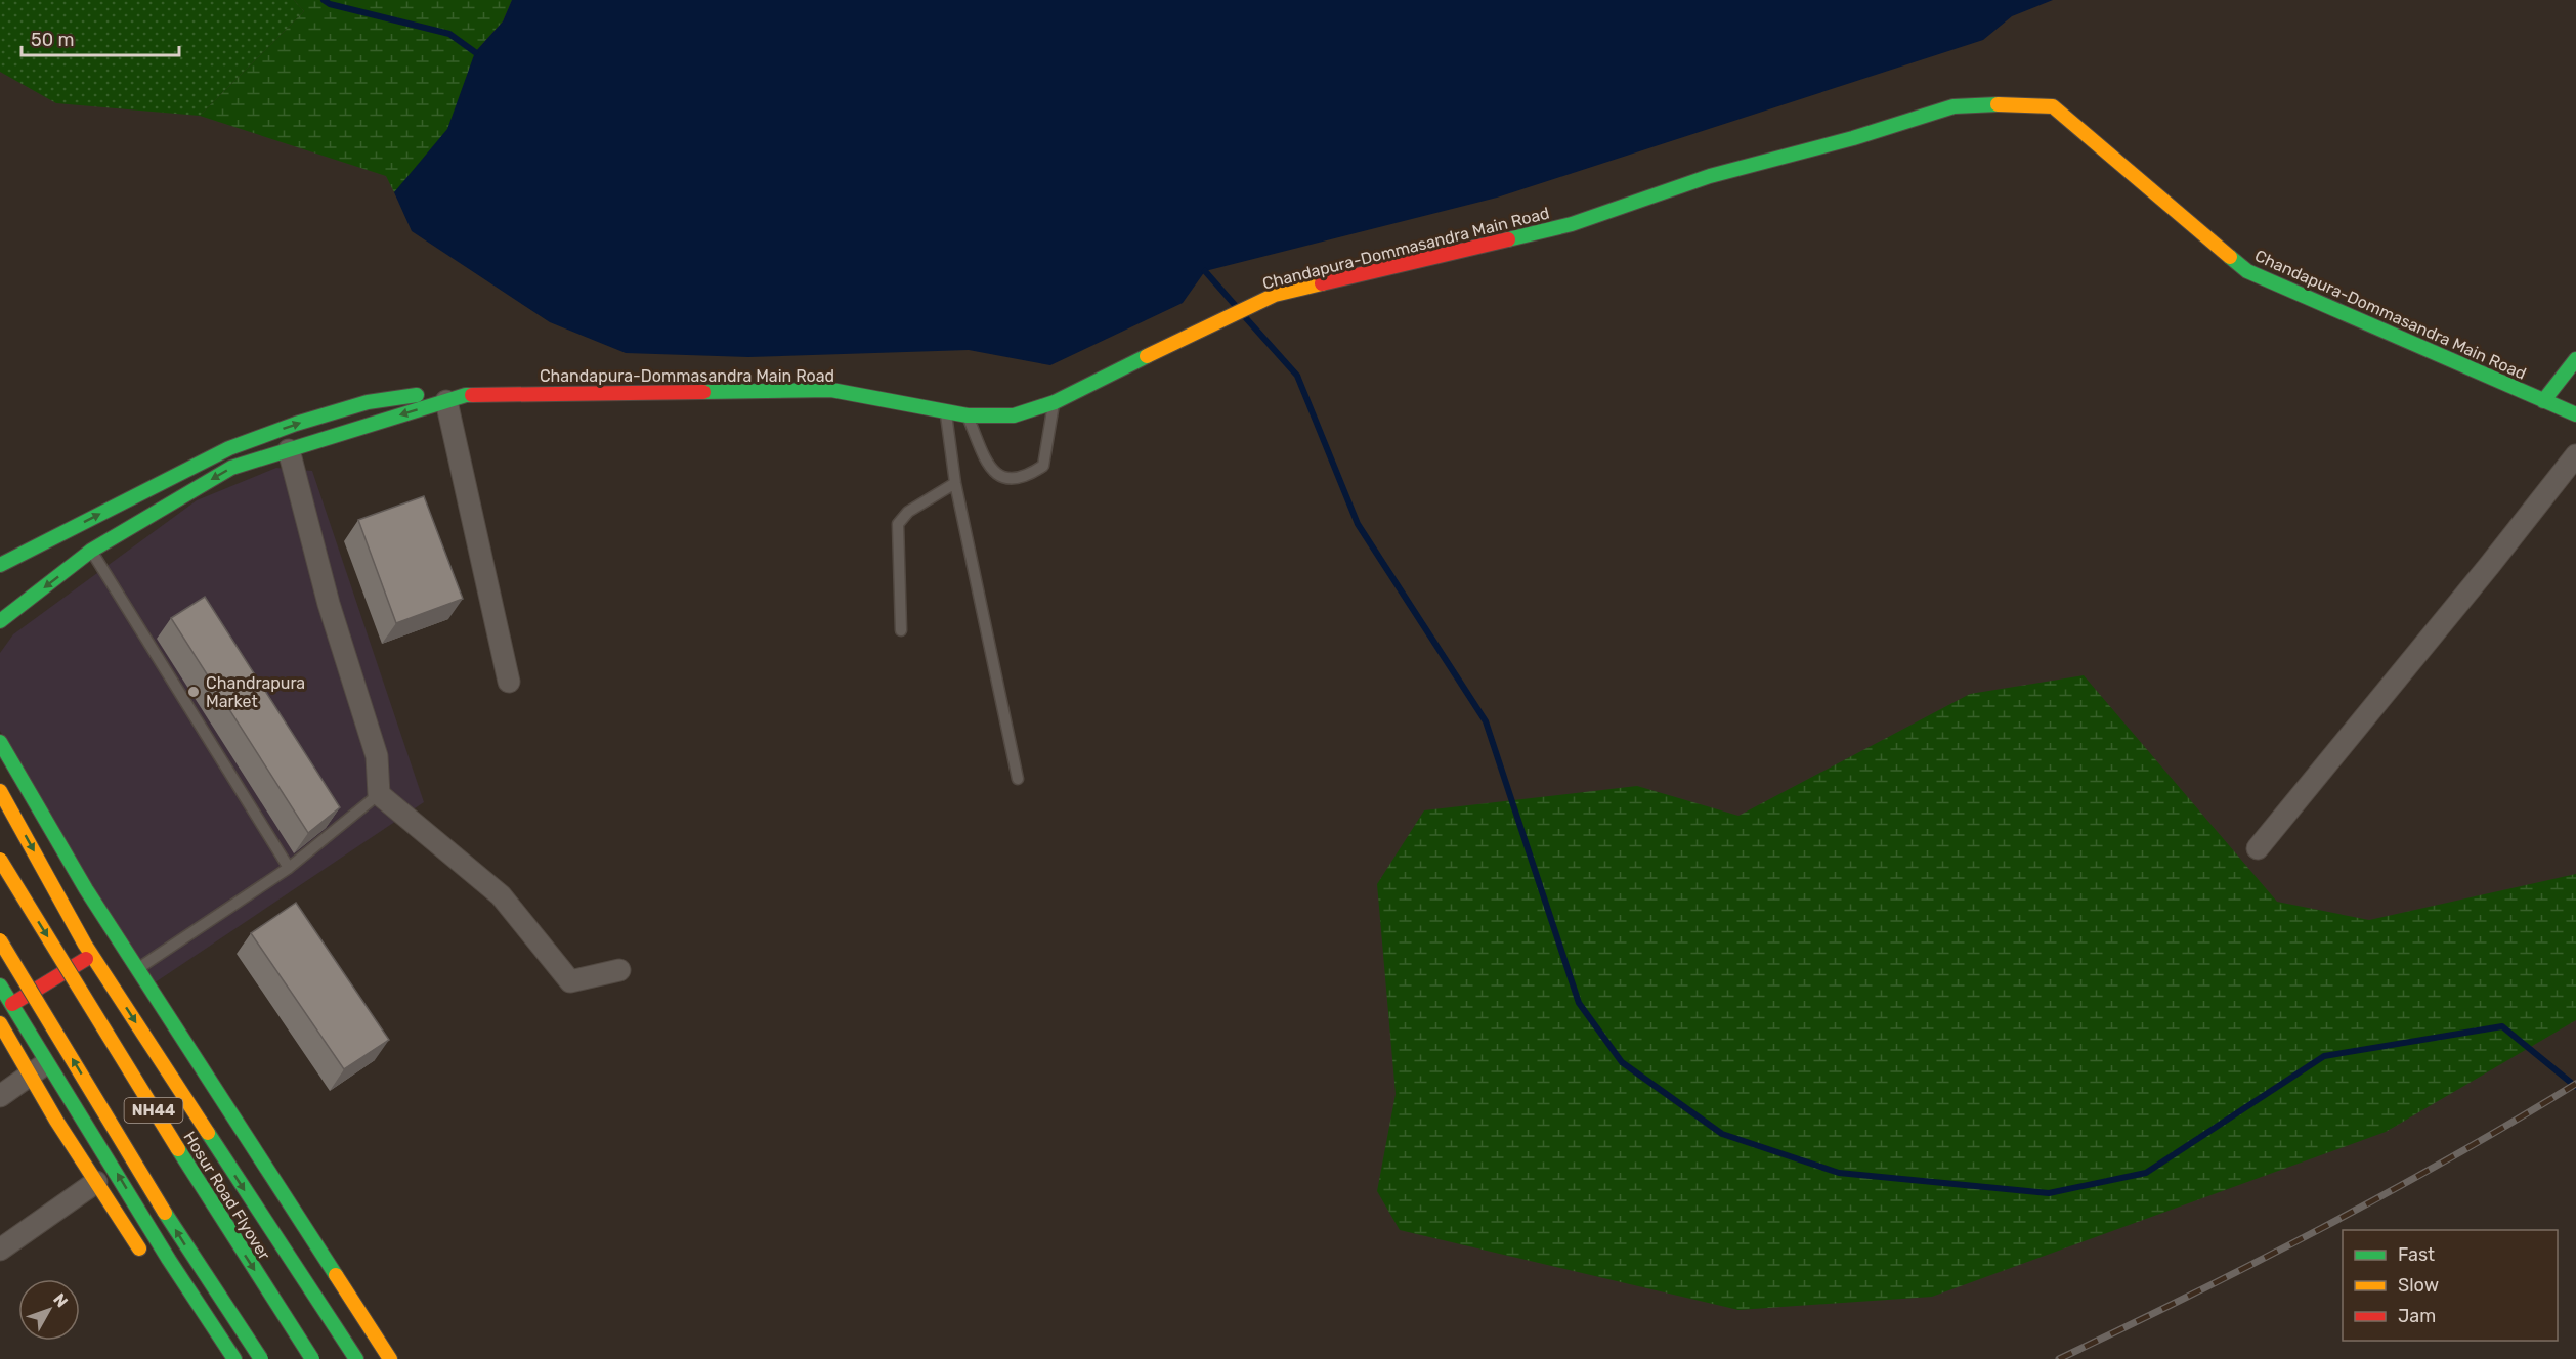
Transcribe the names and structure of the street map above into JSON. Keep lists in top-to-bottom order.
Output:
{
  "streets": {
    "main road": ["Chandapura-Dommasandra Main Road", "NH44", "Hosur Road Flyover"]
  },
  "places": ["Chandrapura Market"],
  "legend": ["Fast", "Slow", "Jam"],
  "scale_bar": "50 m",
  "north": "top right"
}
